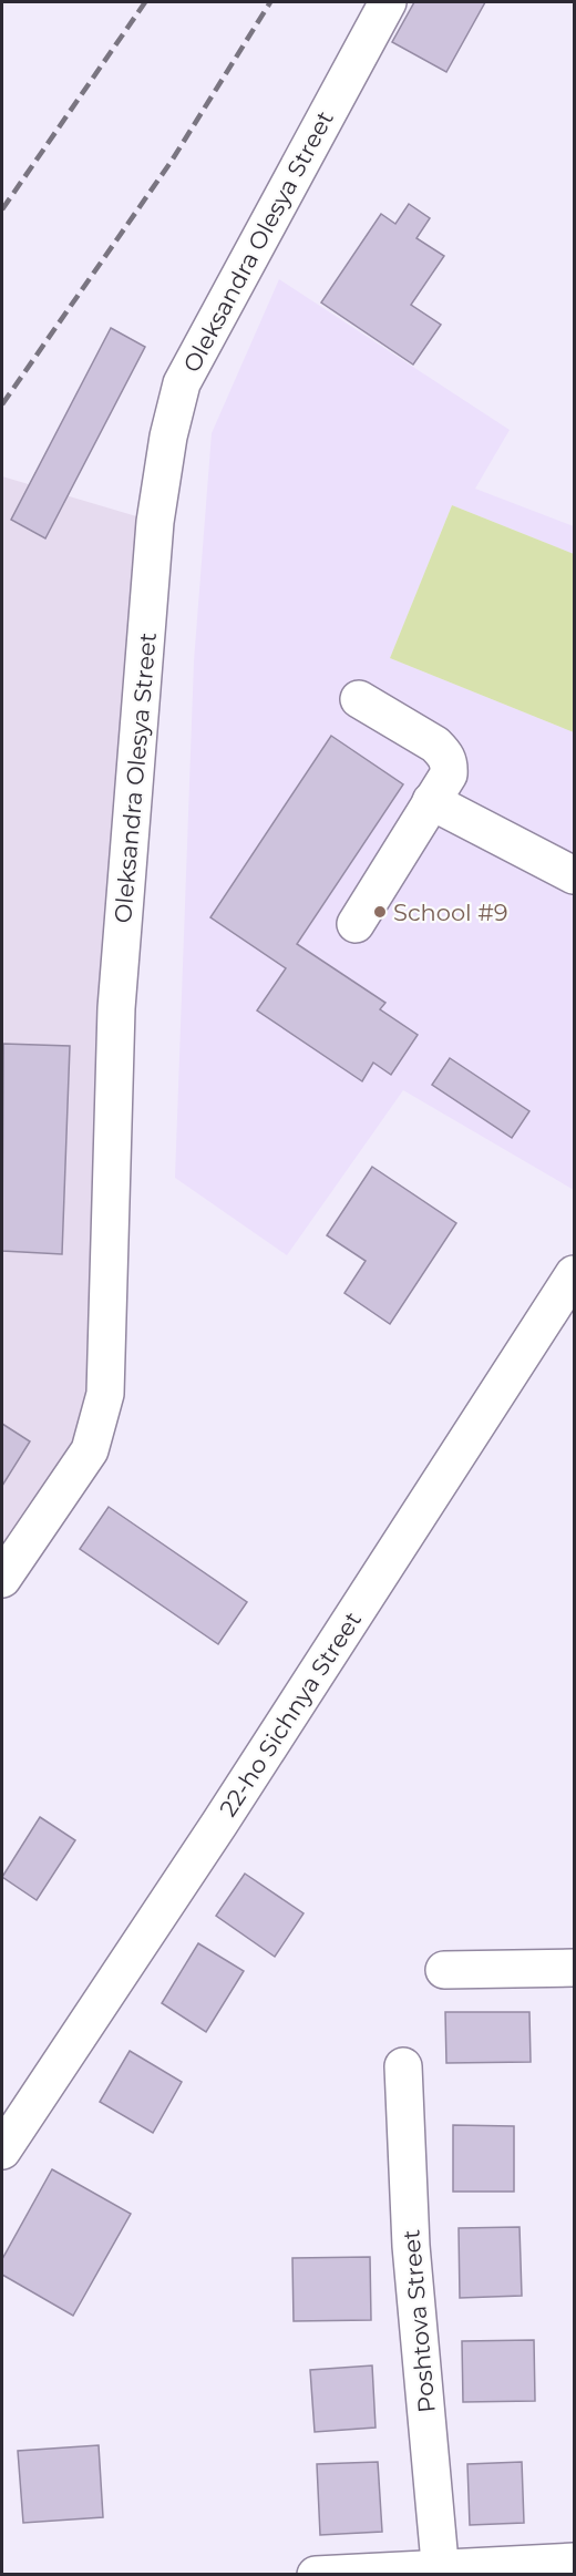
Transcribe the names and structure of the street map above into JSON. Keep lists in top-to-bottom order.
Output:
{
  "streets": {
    "street": ["Oleksandra Olesya Street", "22-ho Sichnya Street", "Poshtova Street"]
  },
  "places": ["School #9"]
}
